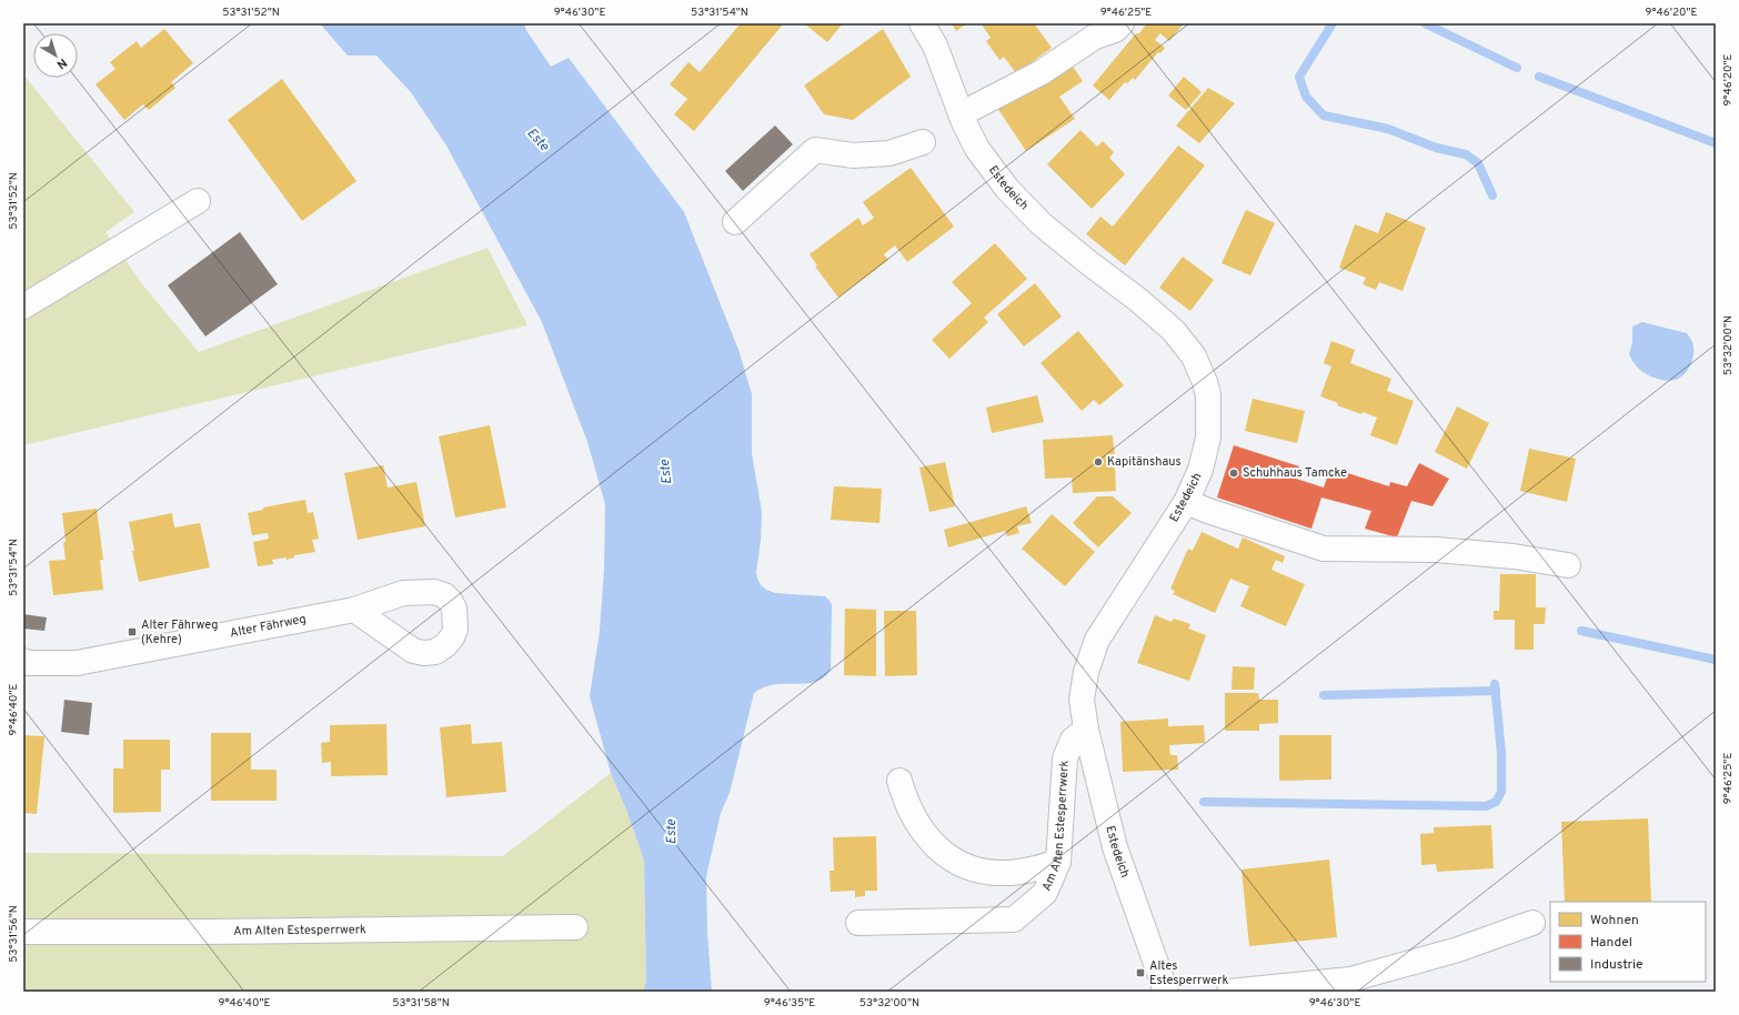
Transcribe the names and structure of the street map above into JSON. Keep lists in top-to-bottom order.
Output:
{
  "streets": {
    "street": ["Estedeich", "Alter Fährweg", "Am Alten Estesperrwerk"]
  },
  "crossings": [
    ["Estedeich", "Am Alten Estesperrwerk"]
  ],
  "water": ["Este"],
  "places": {
    "other": ["Kapitänshaus", "Schuhhaus Tamcke"],
    "transit": ["Alter Fährweg (Kehre)", "Altes Estesperrwerk"]
  },
  "legend": ["Wohnen", "Handel", "Industrie"],
  "north": "bottom right",
  "coordinates": [
    "53°31'52\"N",
    "9°46'30\"E",
    "53°31'54\"N",
    "9°46'25\"E",
    "9°46'20\"E",
    "53°32'00\"N",
    "9°46'40\"E",
    "53°31'56\"N",
    "53°31'58\"N",
    "9°46'35\"E"
  ]
}
